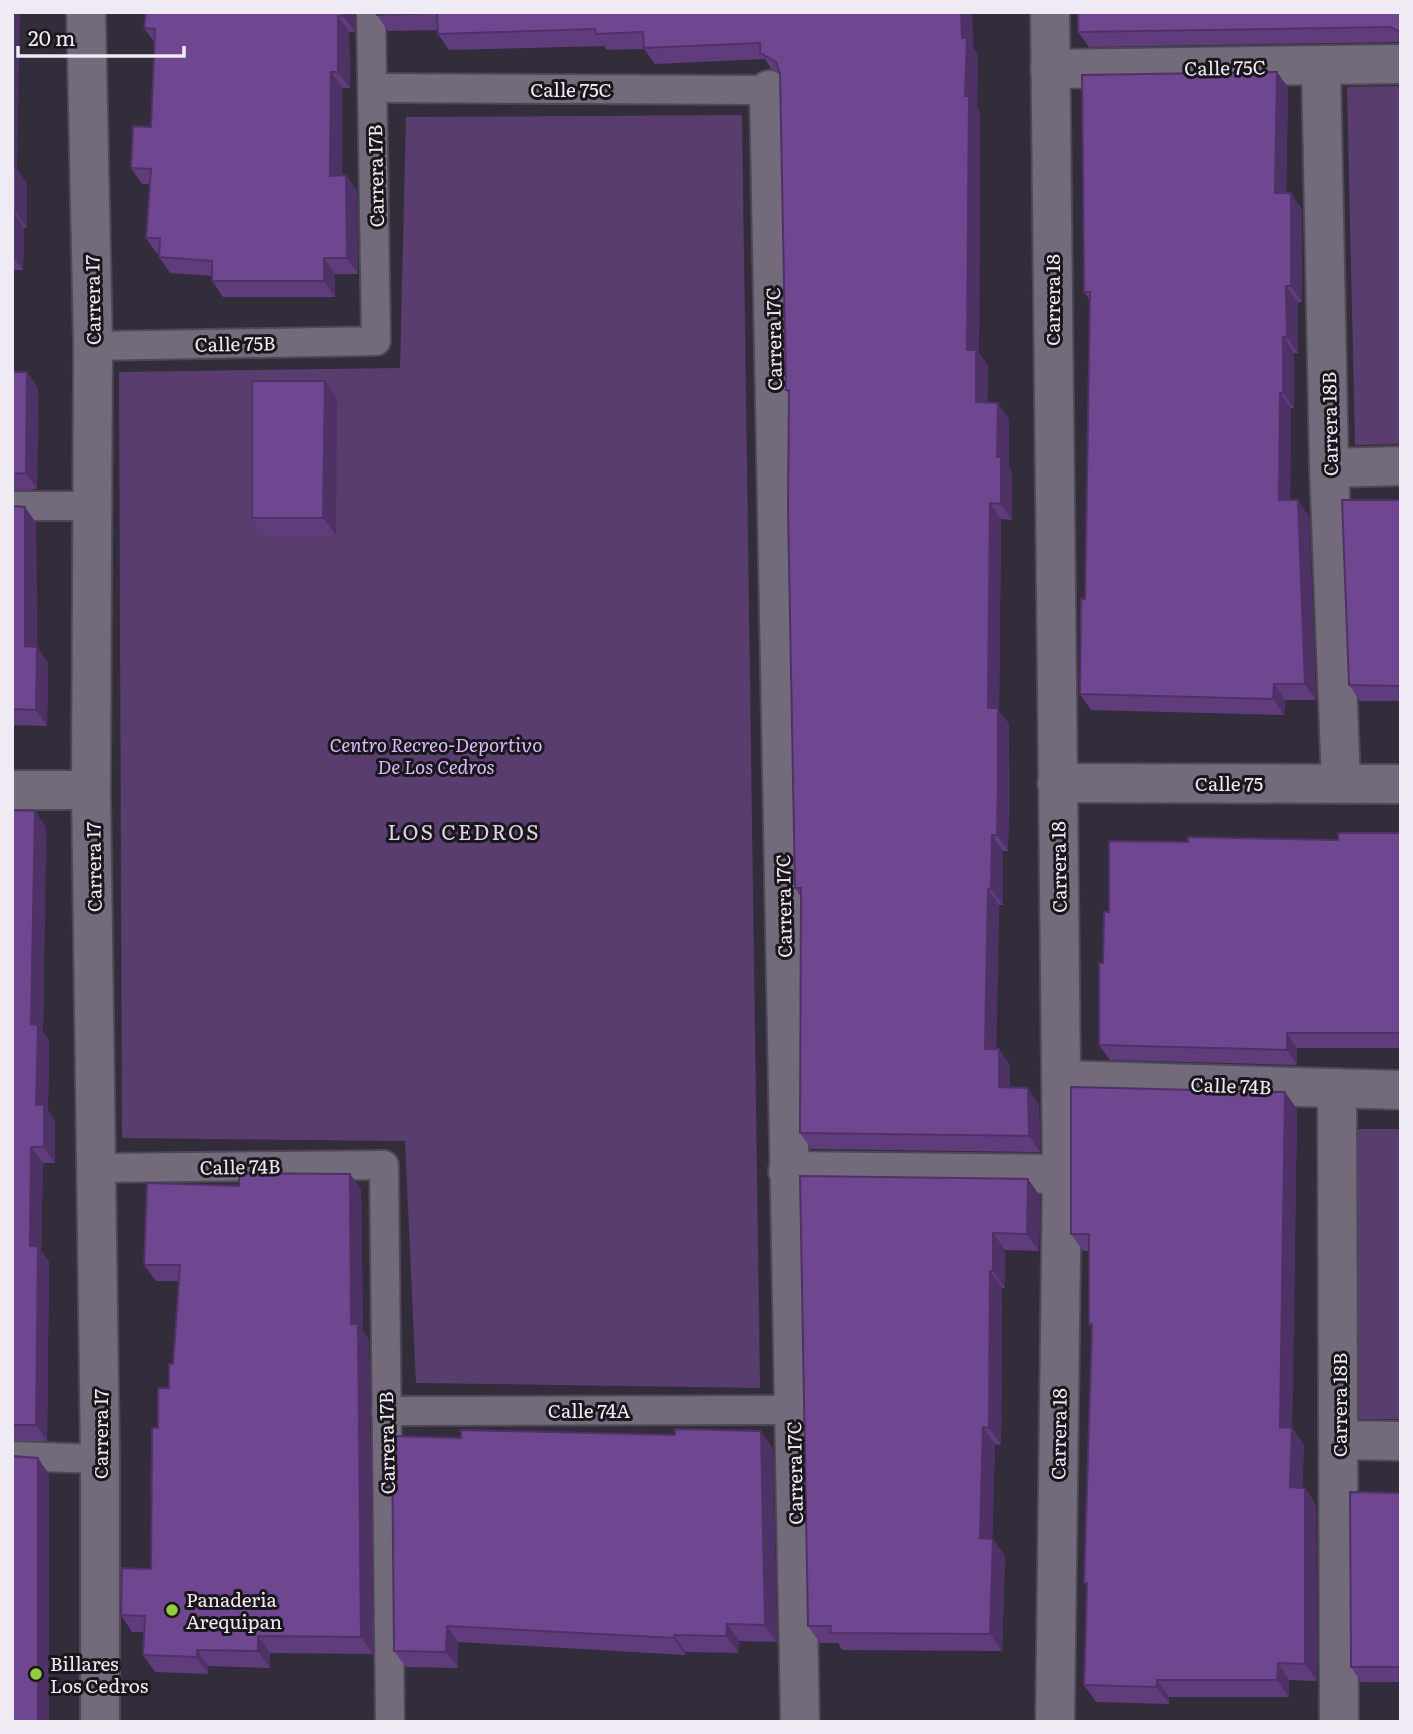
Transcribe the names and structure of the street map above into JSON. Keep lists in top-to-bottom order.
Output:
{
  "streets": {
    "street": [
      "Calle 75C",
      "Carrera 17",
      "Carrera 18",
      "Carrera 17C",
      "Carrera 18B",
      "Calle 75",
      "Calle 74B"
    ],
    "lane": ["Carrera 17B", "Calle 75B", "Calle 74A"]
  },
  "crossings": [
    ["Calle 75C", "Carrera 17B"],
    ["Calle 75C", "Carrera 18"],
    ["Calle 75C", "Carrera 17C"],
    ["Calle 75C", "Carrera 18B"],
    ["Carrera 17B", "Calle 75B"],
    ["Carrera 17B", "Calle 74B"],
    ["Carrera 17B", "Calle 74A"],
    ["Carrera 17", "Calle 75B"],
    ["Carrera 17", "Calle 74B"],
    ["Carrera 18", "Calle 75"],
    ["Carrera 18", "Calle 74B"],
    ["Carrera 17C", "Calle 74A"],
    ["Carrera 18B", "Calle 75"],
    ["Carrera 18B", "Calle 74B"]
  ],
  "districts": ["LOS CEDROS"],
  "parks": ["Centro Recreo-Deportivo De Los Cedros"],
  "places": ["Panaderia Arequipan", "Billares Los Cedros"],
  "scale_bar": "20 m"
}
